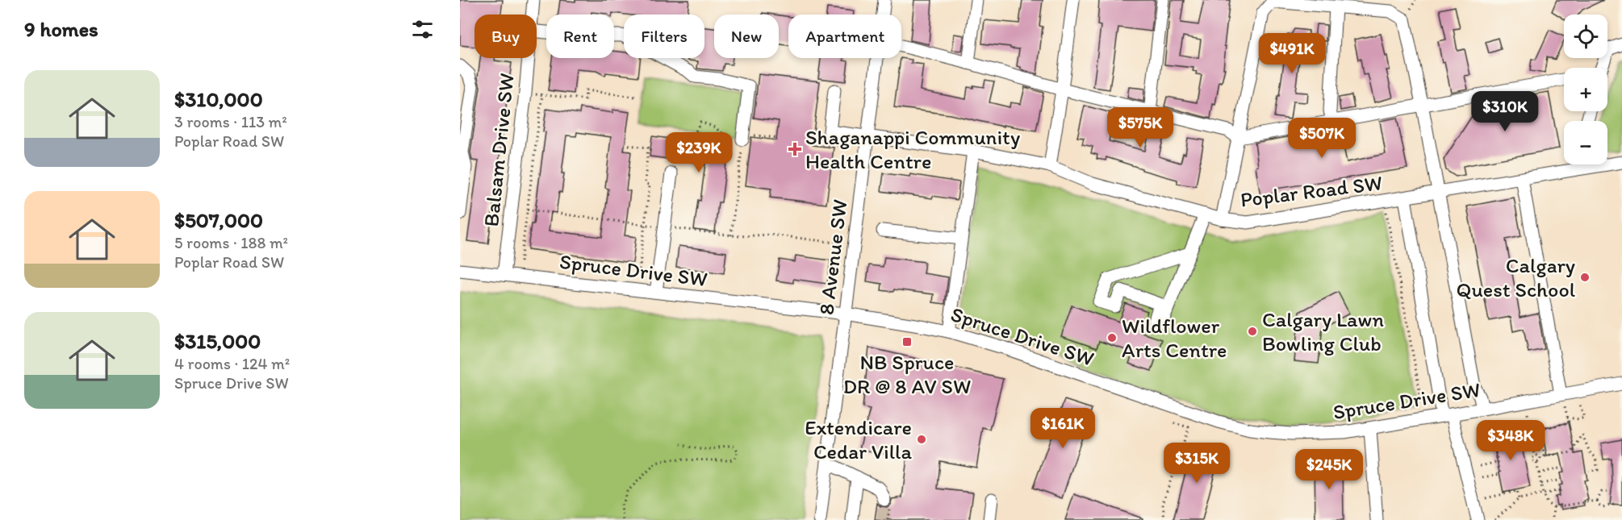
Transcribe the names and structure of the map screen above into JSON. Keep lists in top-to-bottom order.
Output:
{
  "streets": {
    "street": [
      "Balsam Drive SW",
      "Poplar Road SW",
      "8 Avenue SW",
      "Spruce Drive SW"
    ]
  },
  "crossings": [
    ["Balsam Drive SW", "Spruce Drive SW"],
    ["Poplar Road SW", "8 Avenue SW"],
    ["8 Avenue SW", "Spruce Drive SW"]
  ],
  "places": {
    "health": ["Shaganappi Community Health Centre"],
    "other": [
      "Calgary Quest School",
      "Calgary Lawn Bowling Club",
      "Wildflower Arts Centre",
      "Extendicare Cedar Villa"
    ],
    "transit": ["NB Spruce DR @ 8 AV SW"]
  },
  "page": {
    "heading": "9 homes",
    "map_buttons": ["+", "−"],
    "chip": [
      "Buy",
      "Rent",
      "Filters",
      "New",
      "Apartment"
    ],
    "price": [
      "$491K",
      "$310K",
      "$575K",
      "$507K",
      "$239K",
      "$161K",
      "$348K",
      "$315K",
      "$245K"
    ],
    "list": [
      {
        "name": "$310,000",
        "note": "3 rooms · 113 m² · Poplar Road SW"
      },
      {
        "name": "$507,000",
        "note": "5 rooms · 188 m² · Poplar Road SW"
      },
      {
        "name": "$315,000",
        "note": "4 rooms · 124 m² · Spruce Drive SW"
      }
    ]
  }
}
